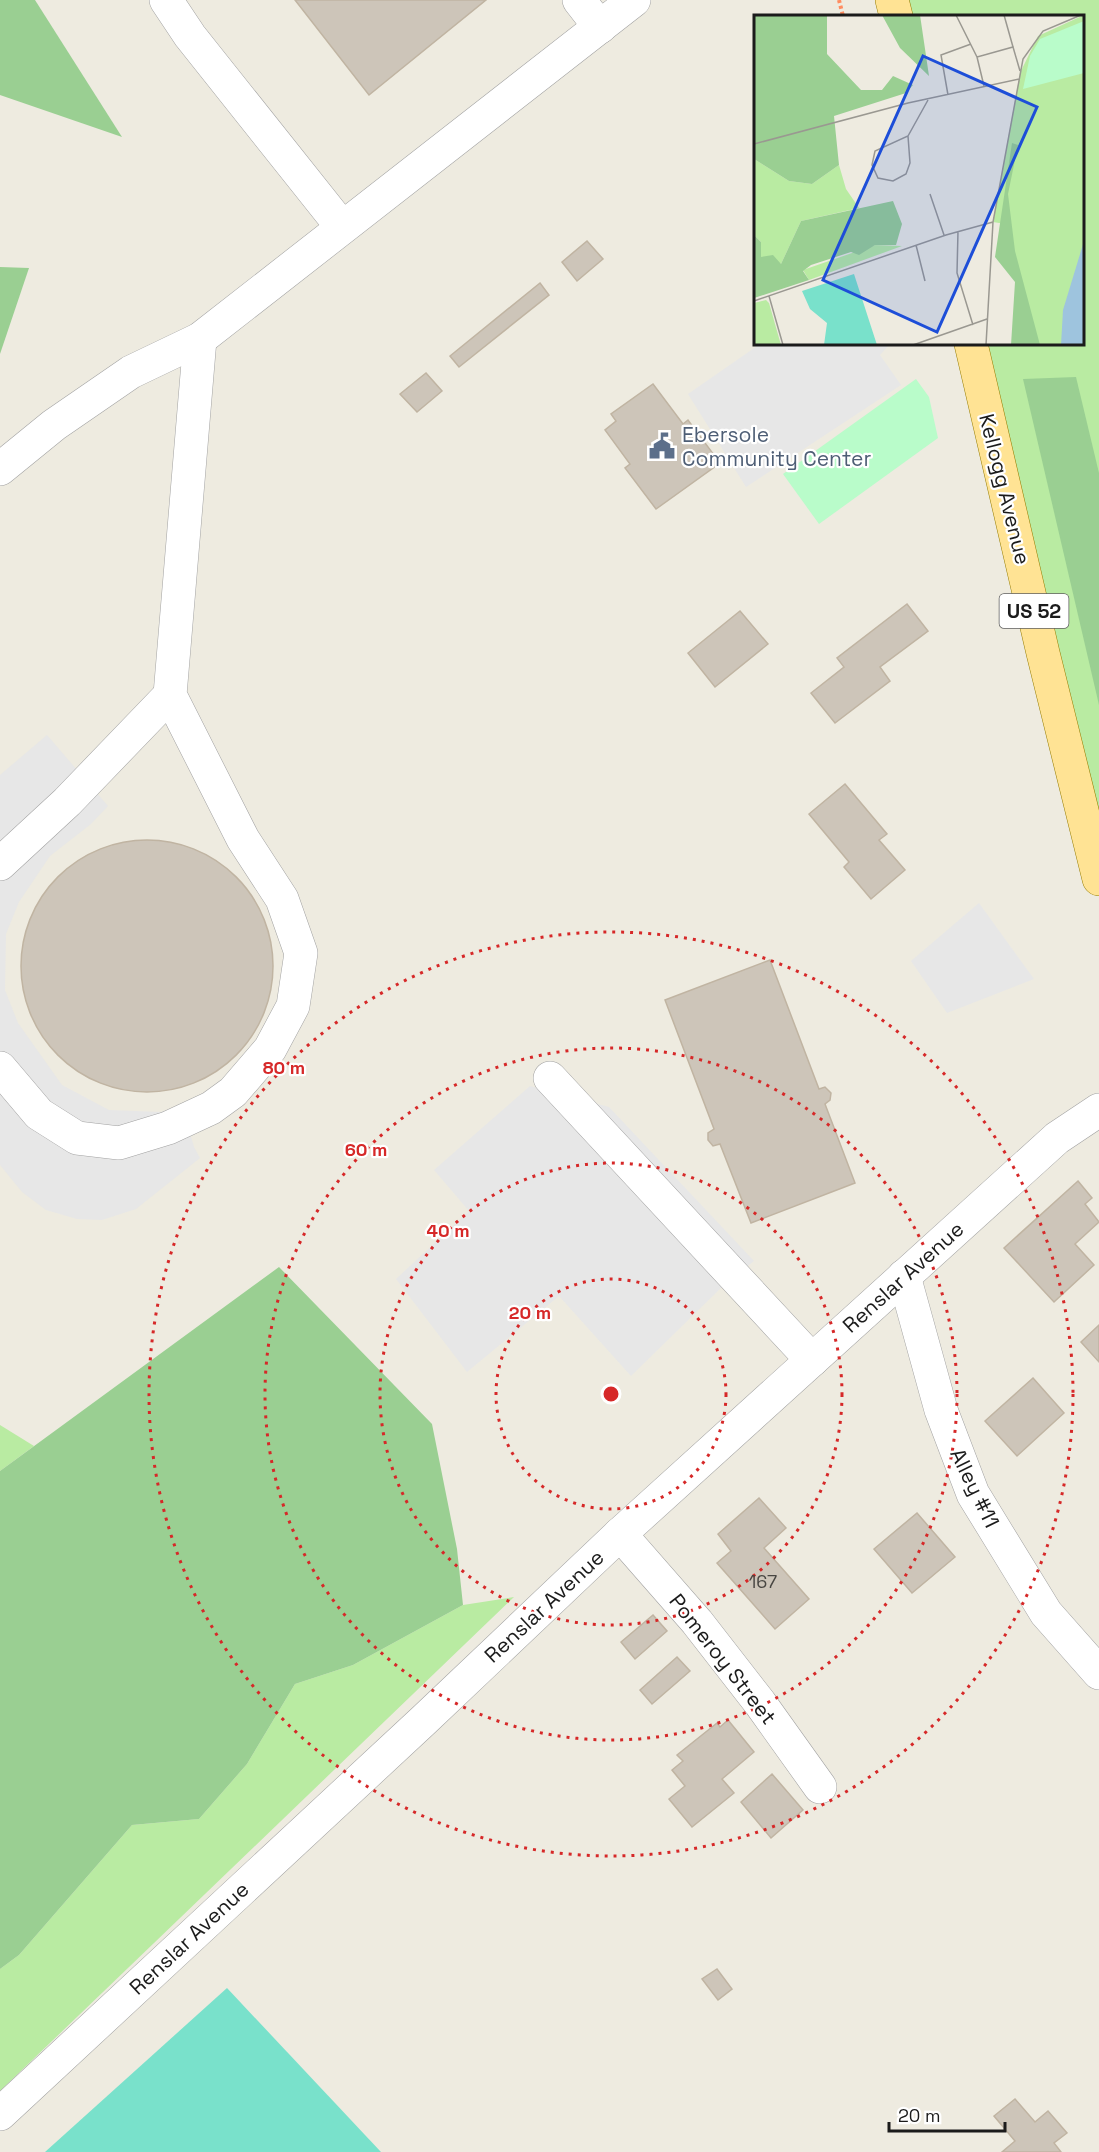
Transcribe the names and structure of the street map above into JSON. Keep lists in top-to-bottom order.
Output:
{
  "streets": {
    "main road": ["Kellogg Avenue", "US 52"],
    "street": ["Renslar Avenue", "Alley #11", "Pomeroy Street"]
  },
  "crossings": [
    ["Renslar Avenue", "Alley #11"],
    ["Renslar Avenue", "Pomeroy Street"]
  ],
  "places": {
    "public building": ["Ebersole Community Center"]
  },
  "house_numbers": ["167"],
  "scale_bar": "20 m",
  "rings": [
    "80 m",
    "60 m",
    "40 m",
    "20 m"
  ]
}
